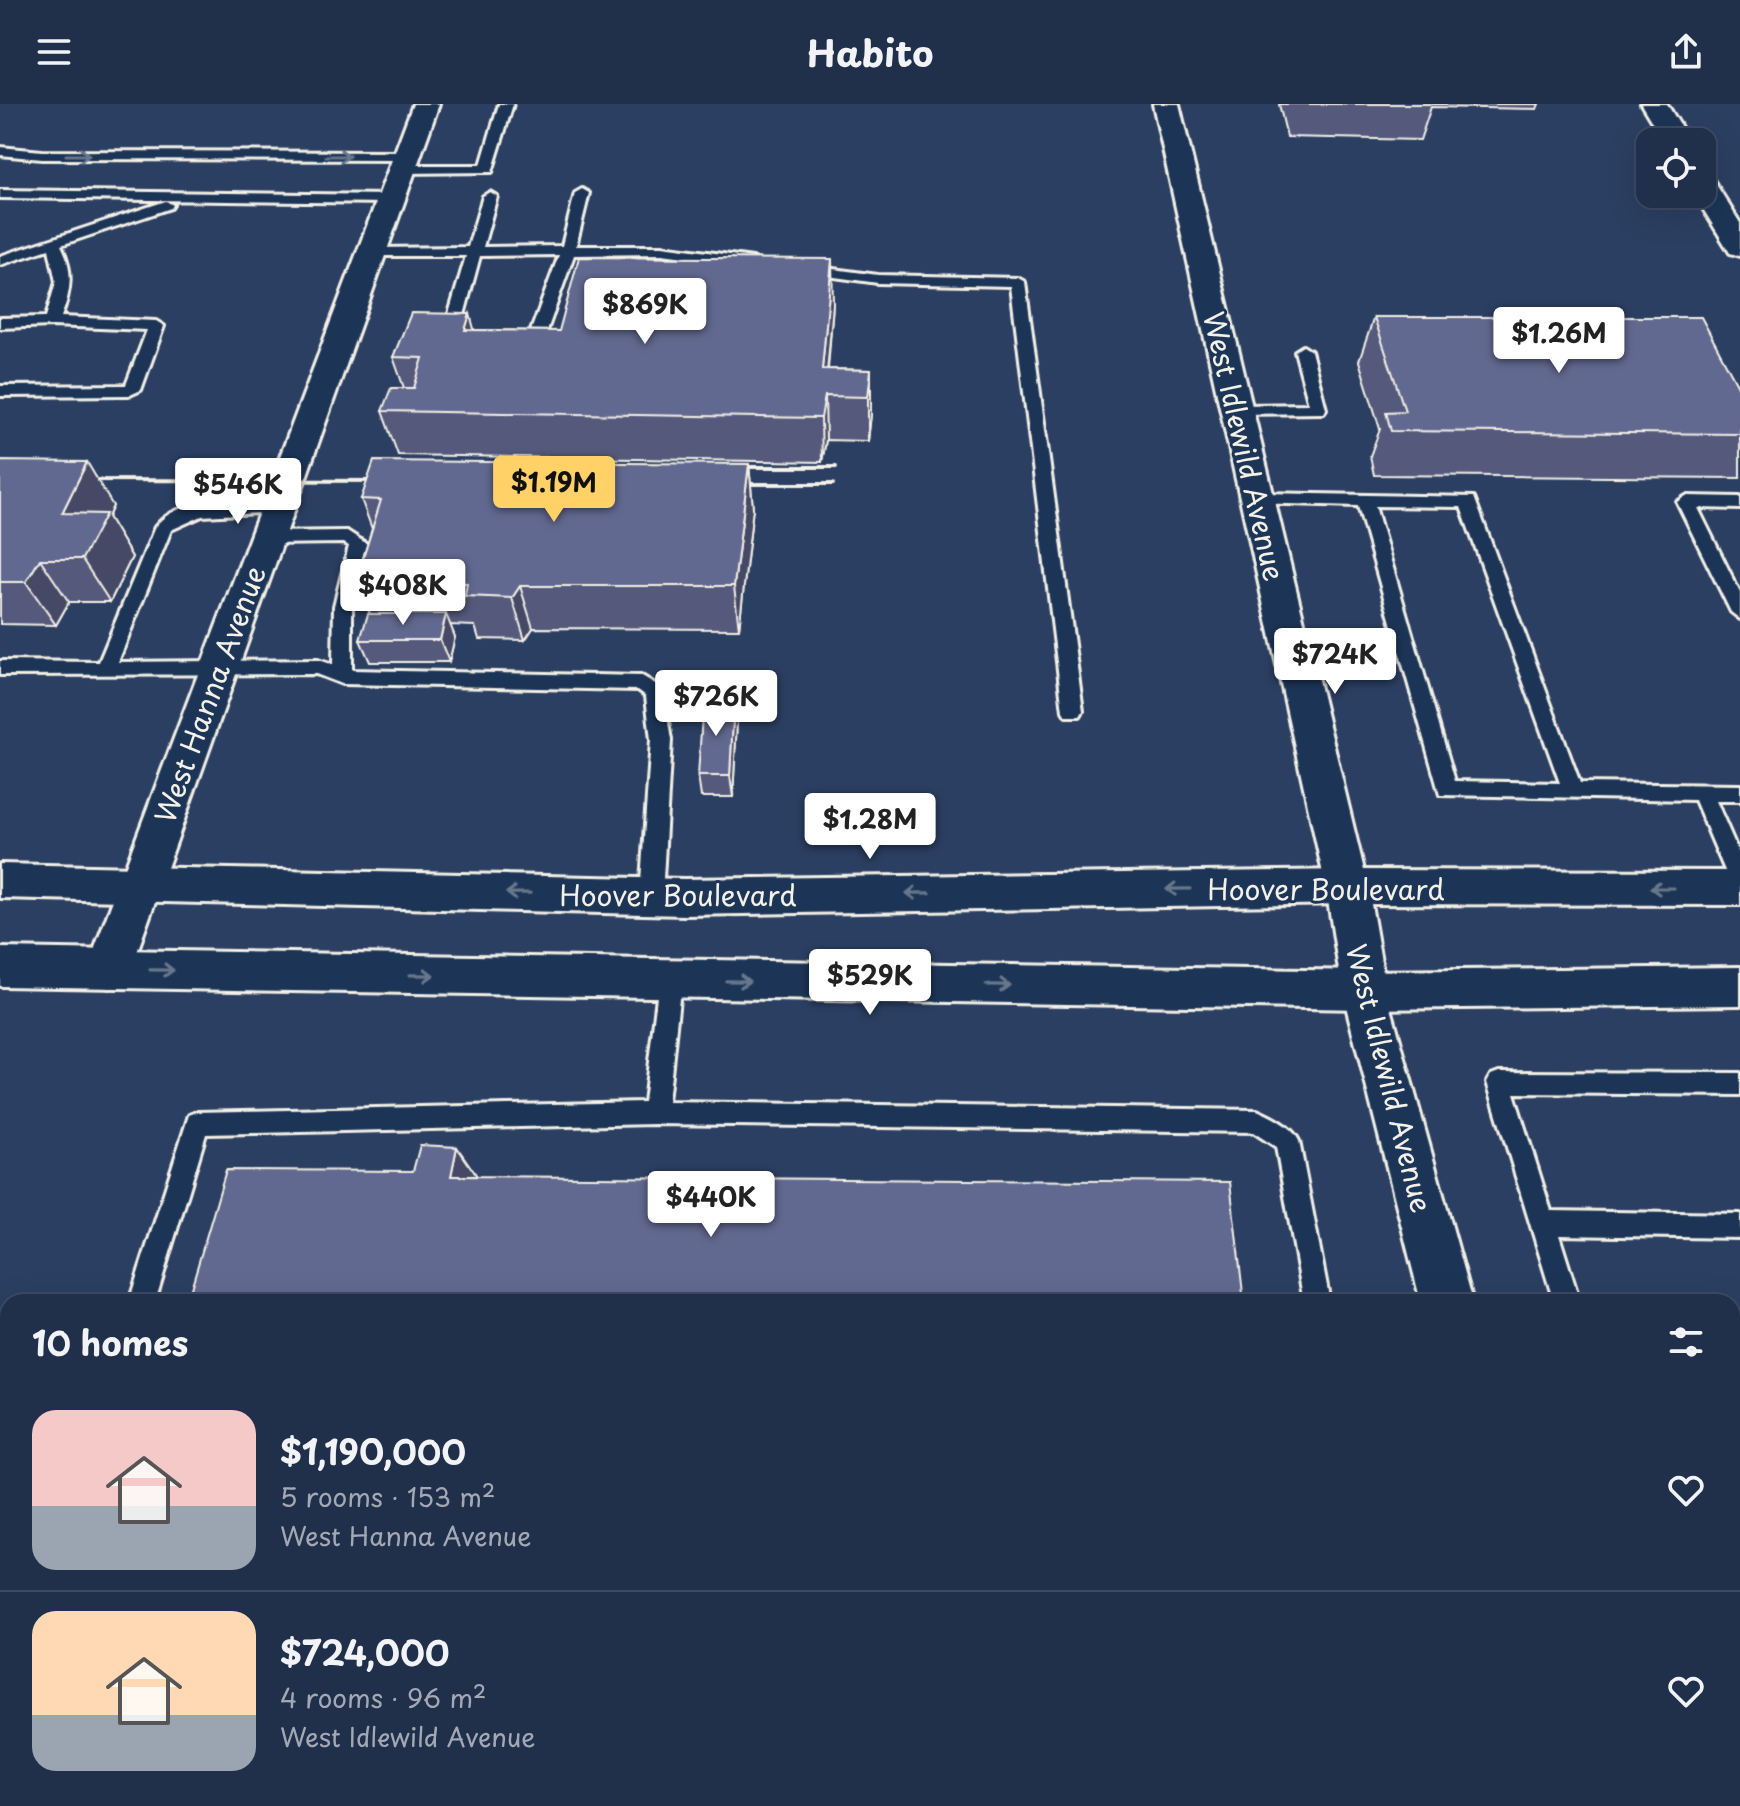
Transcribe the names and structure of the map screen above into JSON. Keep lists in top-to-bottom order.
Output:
{
  "streets": {
    "street": ["West Idlewild Avenue", "West Hanna Avenue", "Hoover Boulevard"]
  },
  "crossings": [
    ["West Idlewild Avenue", "Hoover Boulevard"],
    ["West Hanna Avenue", "Hoover Boulevard"]
  ],
  "page": {
    "header": "Habito",
    "price": [
      "$869K",
      "$1.26M",
      "$1.19M",
      "$546K",
      "$408K",
      "$724K",
      "$726K",
      "$1.28M",
      "$529K",
      "$440K"
    ],
    "heading": "10 homes",
    "list": [
      {
        "name": "$1,190,000",
        "note": "5 rooms · 153 m² · West Hanna Avenue"
      },
      {
        "name": "$724,000",
        "note": "4 rooms · 96 m² · West Idlewild Avenue"
      }
    ]
  }
}
